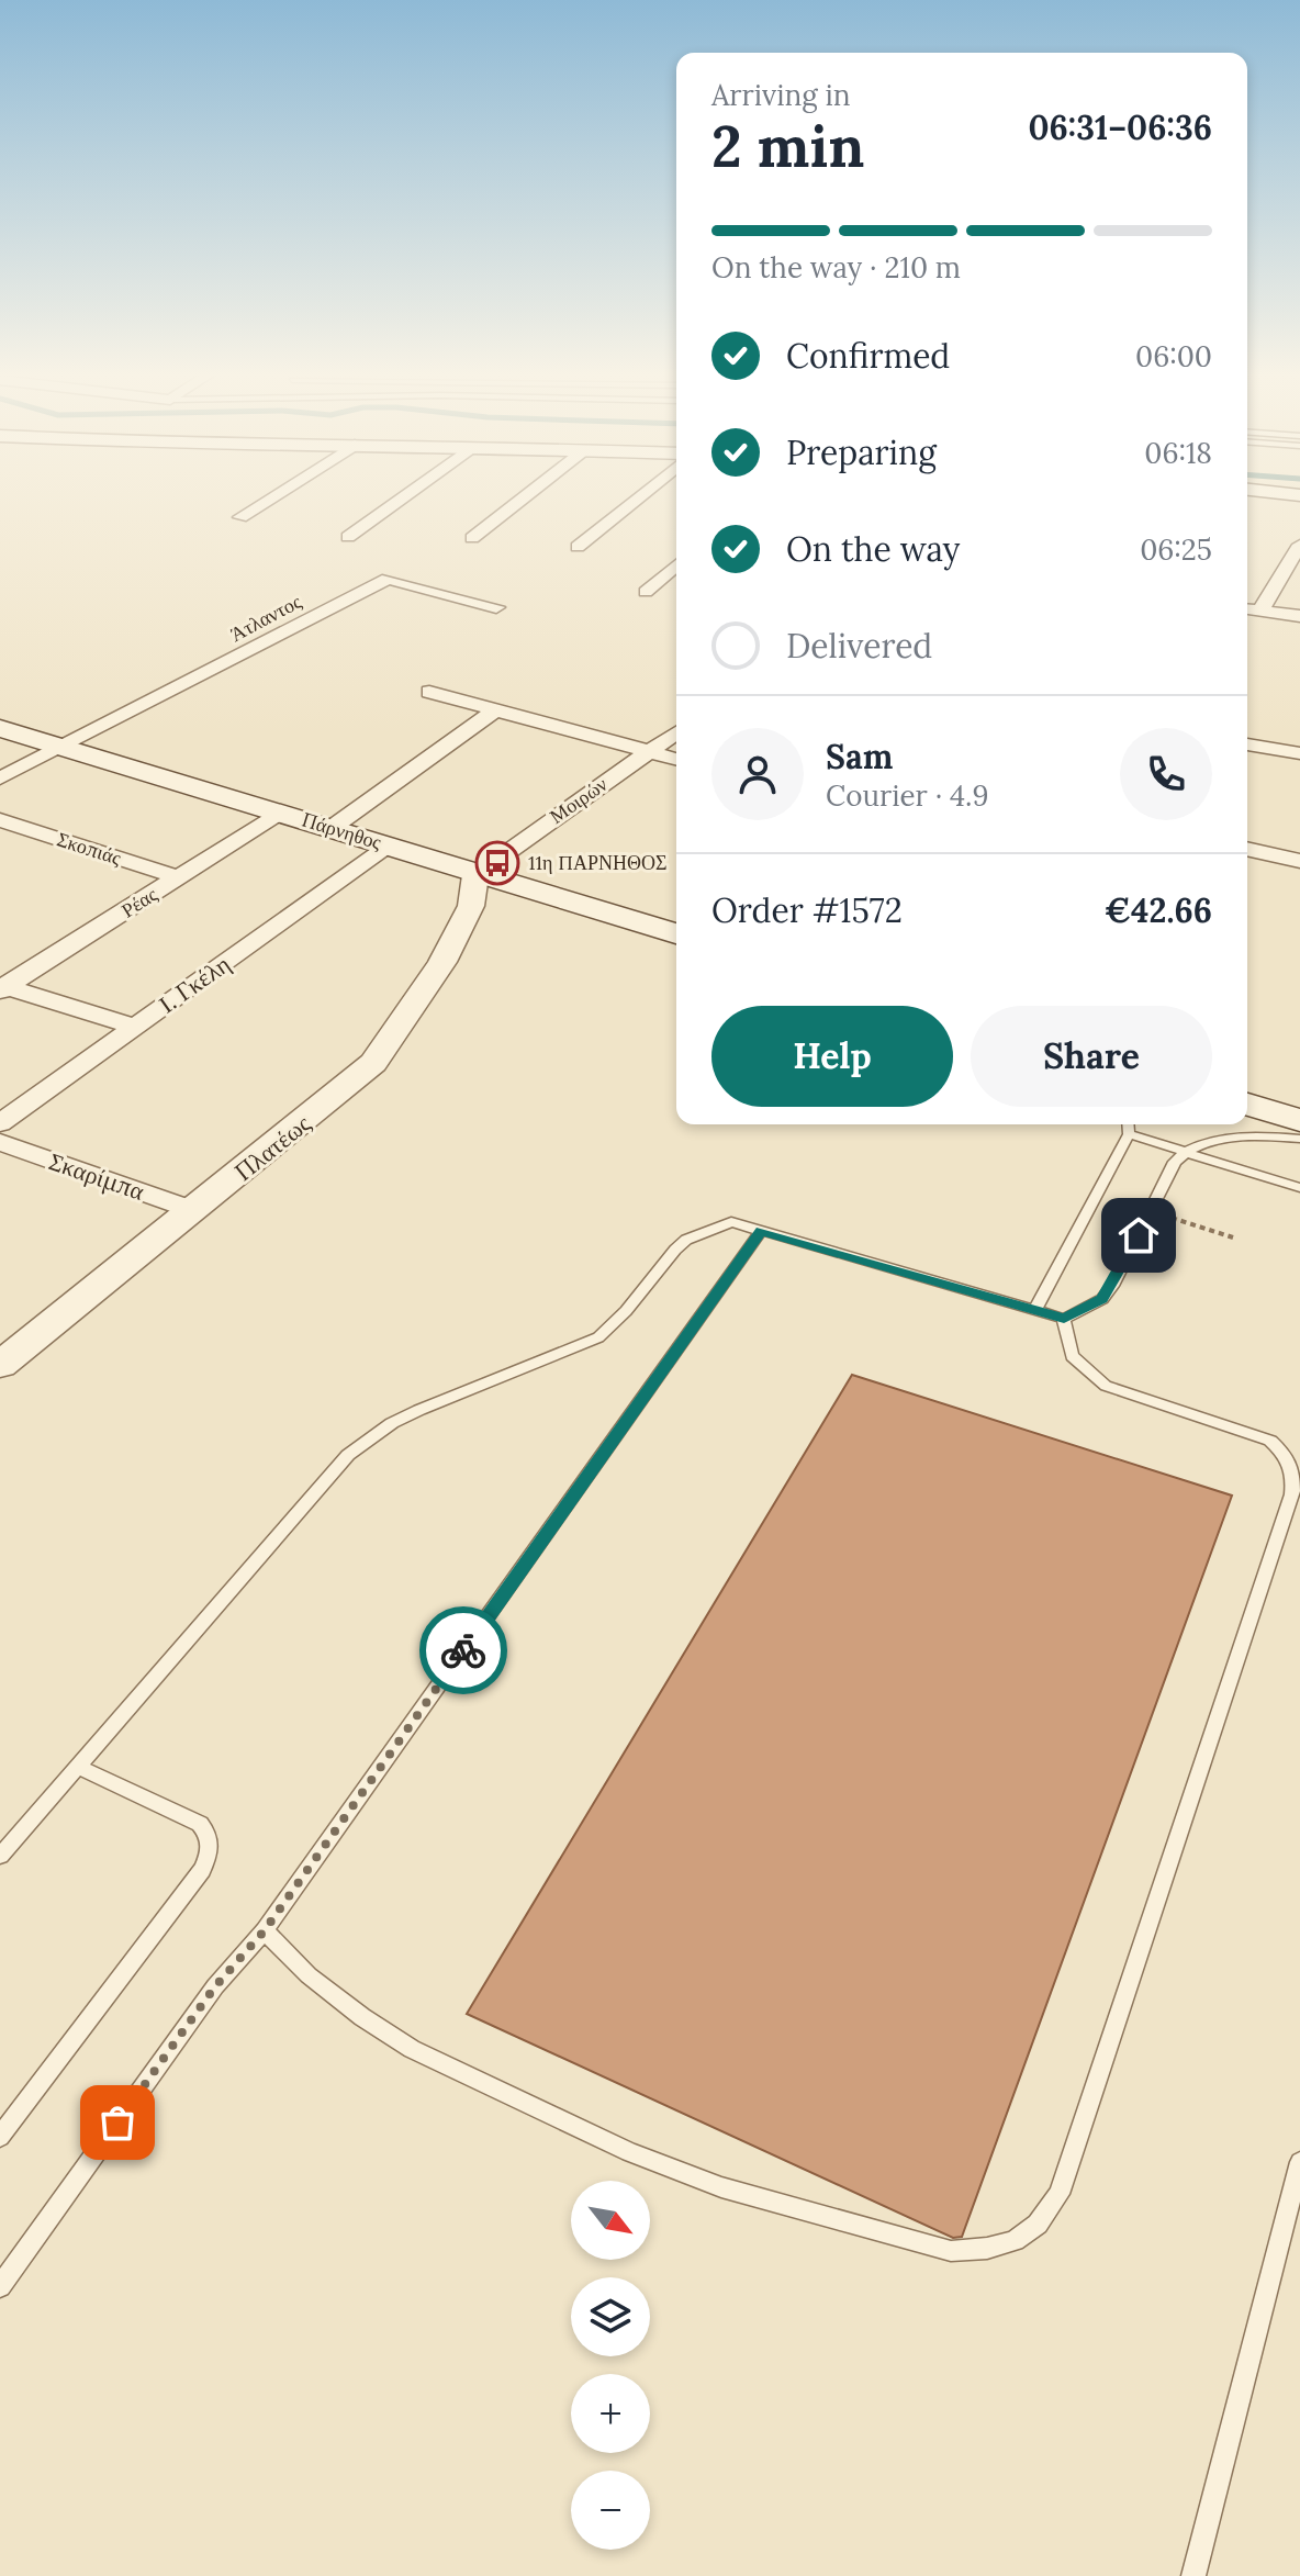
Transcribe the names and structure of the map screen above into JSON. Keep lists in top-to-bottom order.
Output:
{
  "streets": {
    "main road": ["Πάρνηθος"],
    "street": [
      "Άτλαντος",
      "Μοιρών",
      "Σκοπιάς",
      "Ρέας",
      "Ι. Γκέλη",
      "Πλατέως",
      "Σκαρίμπα"
    ]
  },
  "crossings": [
    ["Άτλαντος", "Πάρνηθος"],
    ["Μοιρών", "Πάρνηθος"],
    ["Μοιρών", "Πλατέως"],
    ["Πάρνηθος", "Ρέας"],
    ["Πάρνηθος", "Ι. Γκέλη"],
    ["Πάρνηθος", "Πλατέως"],
    ["Σκοπιάς", "Ρέας"],
    ["Πλατέως", "Σκαρίμπα"]
  ],
  "places": {
    "bus stop": ["11η ΠΑΡΝΗΘΟΣ"]
  },
  "north": "bottom right",
  "page": {
    "heading": ["2 min", "Arriving in", "06:31–06:36"],
    "panel": [
      "Sam",
      "Courier · 4.9",
      "Order #1572",
      "€42.66"
    ],
    "bar": "On the way · 210 m",
    "list": [
      ["Confirmed", "06:00"],
      ["Preparing", "06:18"],
      ["On the way", "06:25"],
      "Delivered"
    ],
    "buttons": ["Help", "Share"],
    "map_buttons": ["+", "−"]
  }
}
